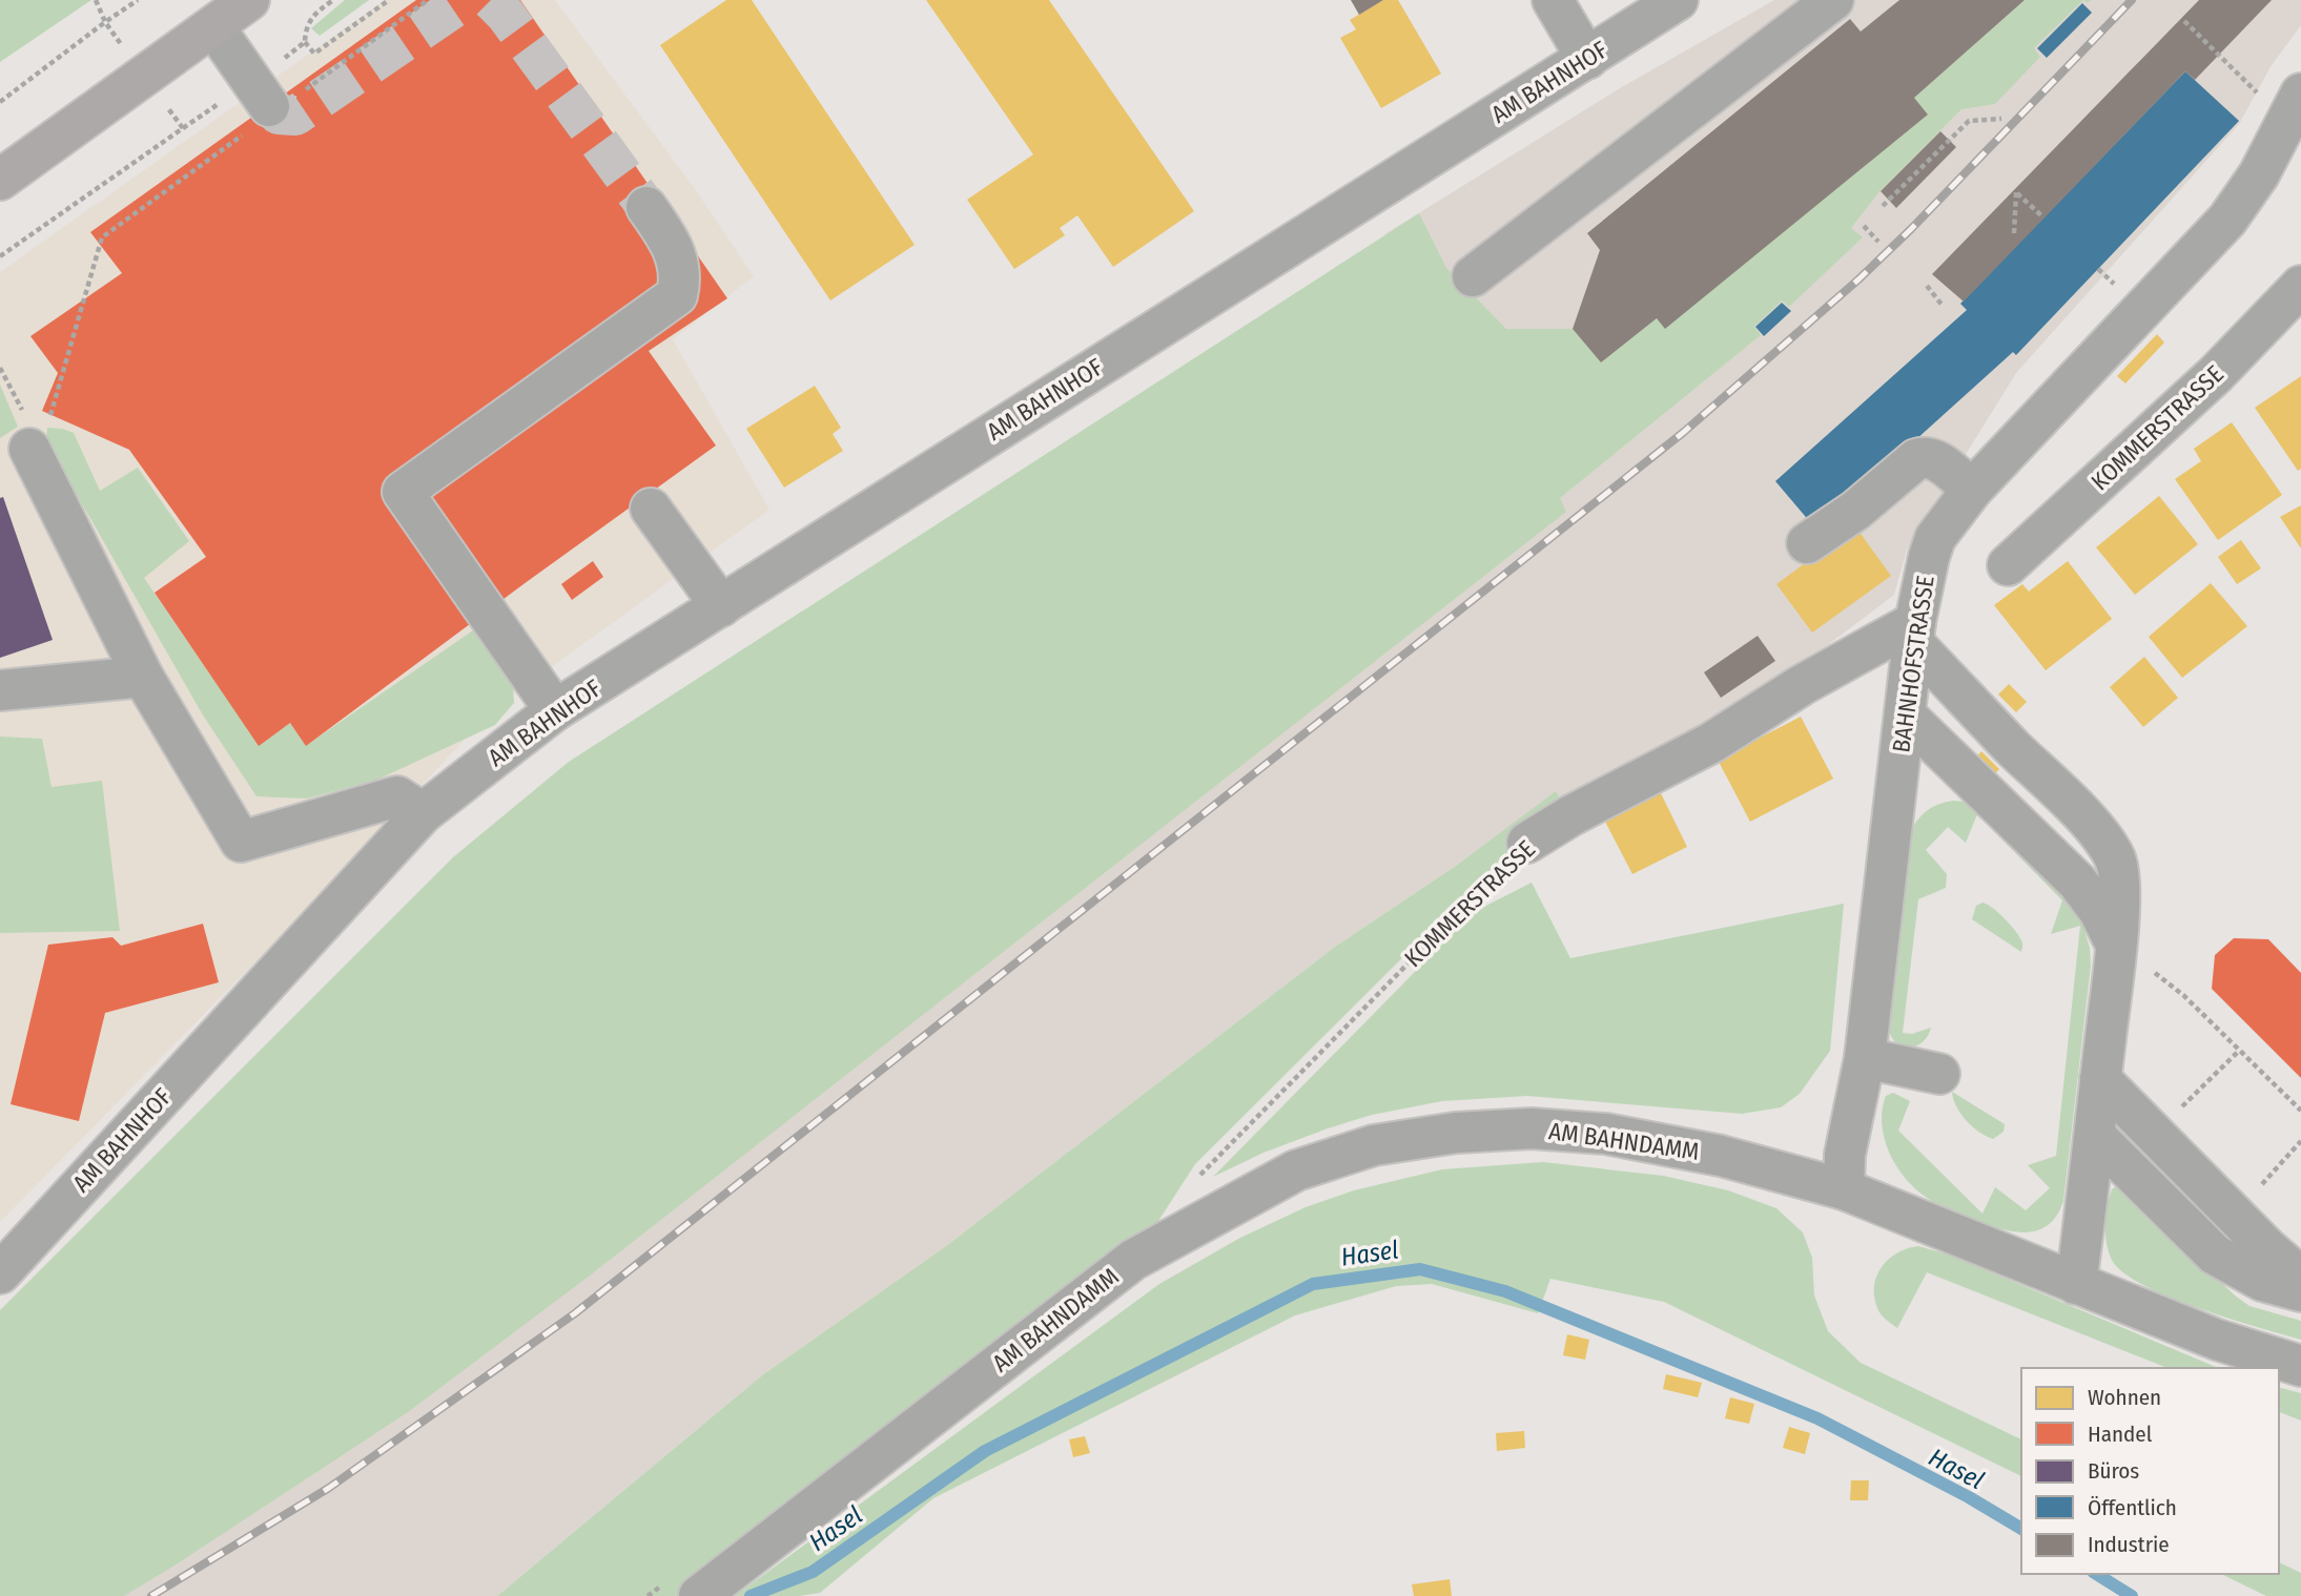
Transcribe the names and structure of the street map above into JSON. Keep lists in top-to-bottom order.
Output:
{
  "streets": {
    "street": [
      "AM BAHNHOF",
      "KOMMERSTRASSE",
      "BAHNHOFSTRASSE",
      "AM BAHNDAMM"
    ]
  },
  "crossings": [
    ["KOMMERSTRASSE", "BAHNHOFSTRASSE"],
    ["KOMMERSTRASSE", "AM BAHNDAMM"],
    ["BAHNHOFSTRASSE", "AM BAHNDAMM"]
  ],
  "water": ["Hasel"],
  "legend": [
    "Wohnen",
    "Handel",
    "Büros",
    "Öffentlich",
    "Industrie"
  ]
}
